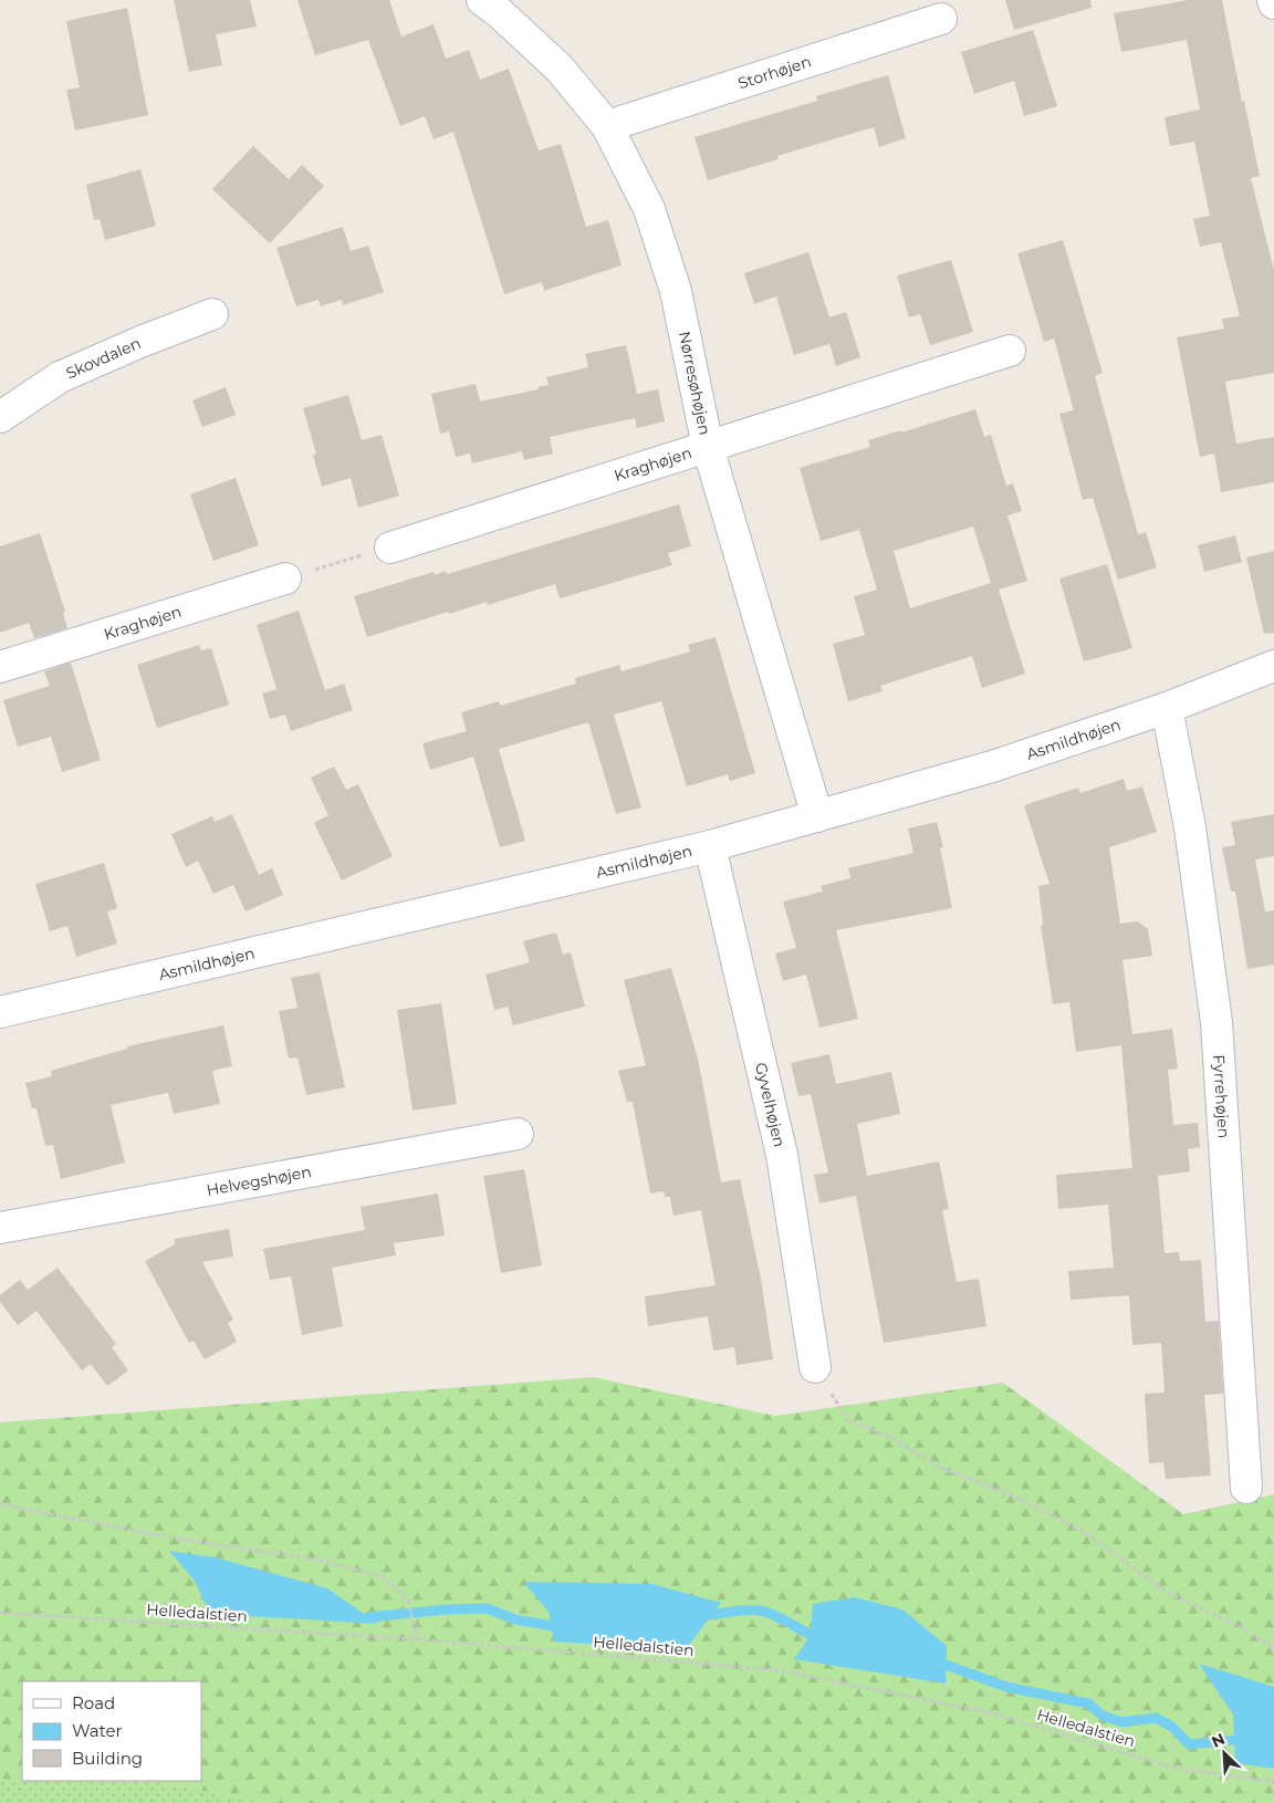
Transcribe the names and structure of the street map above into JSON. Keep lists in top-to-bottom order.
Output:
{
  "streets": {
    "street": [
      "Storhøjen",
      "Skovdalen",
      "Nørresøhøjen",
      "Kraghøjen",
      "Asmildhøjen",
      "Fyrrehøjen",
      "Gyvelhøjen",
      "Helvegshøjen"
    ],
    "path": ["Helledalstien"]
  },
  "crossings": [
    ["Storhøjen", "Nørresøhøjen"],
    ["Nørresøhøjen", "Kraghøjen"],
    ["Nørresøhøjen", "Asmildhøjen"],
    ["Asmildhøjen", "Fyrrehøjen"],
    ["Asmildhøjen", "Gyvelhøjen"]
  ],
  "legend": ["Road", "Water", "Building"],
  "north": "top left"
}
